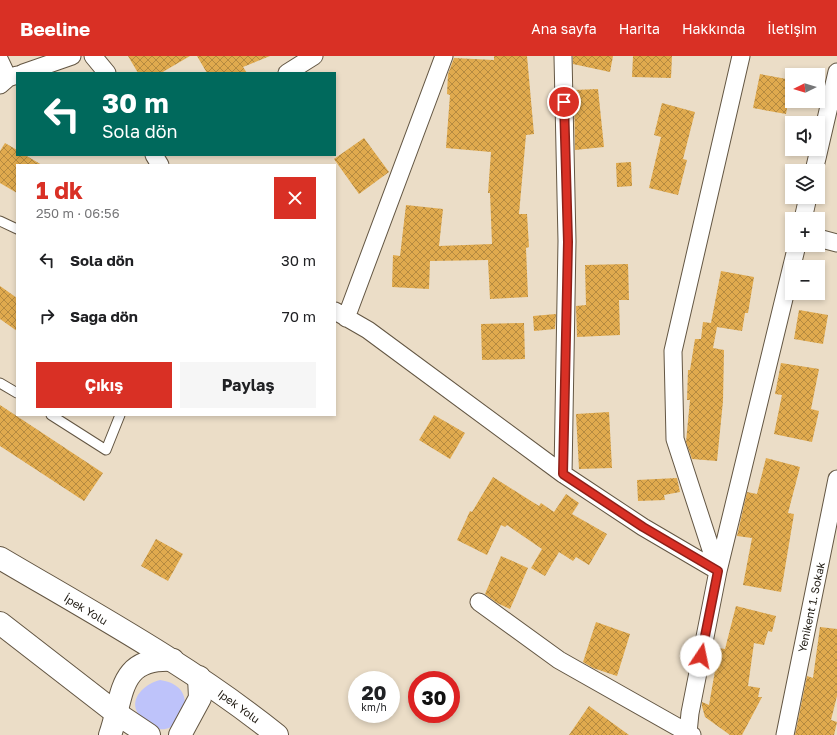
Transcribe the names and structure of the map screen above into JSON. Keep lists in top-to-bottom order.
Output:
{
  "streets": {
    "main road": ["İpek Yolu", "Ipek Yolu"],
    "street": ["Yenikent 1. Sokak"]
  },
  "crossings": [
    ["İpek Yolu", "Ipek Yolu"]
  ],
  "north": "left",
  "page": {
    "header": "Beeline",
    "nav": [
      "Ana sayfa",
      "Harita",
      "Hakkında",
      "İletişim"
    ],
    "map_buttons": ["+", "−"],
    "turn": ["30 m", "Sola dön"],
    "heading": ["1 dk", "250 m · 06:56"],
    "list": [
      {
        "name": "Sola dön",
        "value": "30 m"
      },
      {
        "name": "Sağa dön",
        "value": "70 m"
      }
    ],
    "buttons": ["Çıkış", "Paylaş"],
    "speed": "20 km/h",
    "limit": "30"
  }
}
